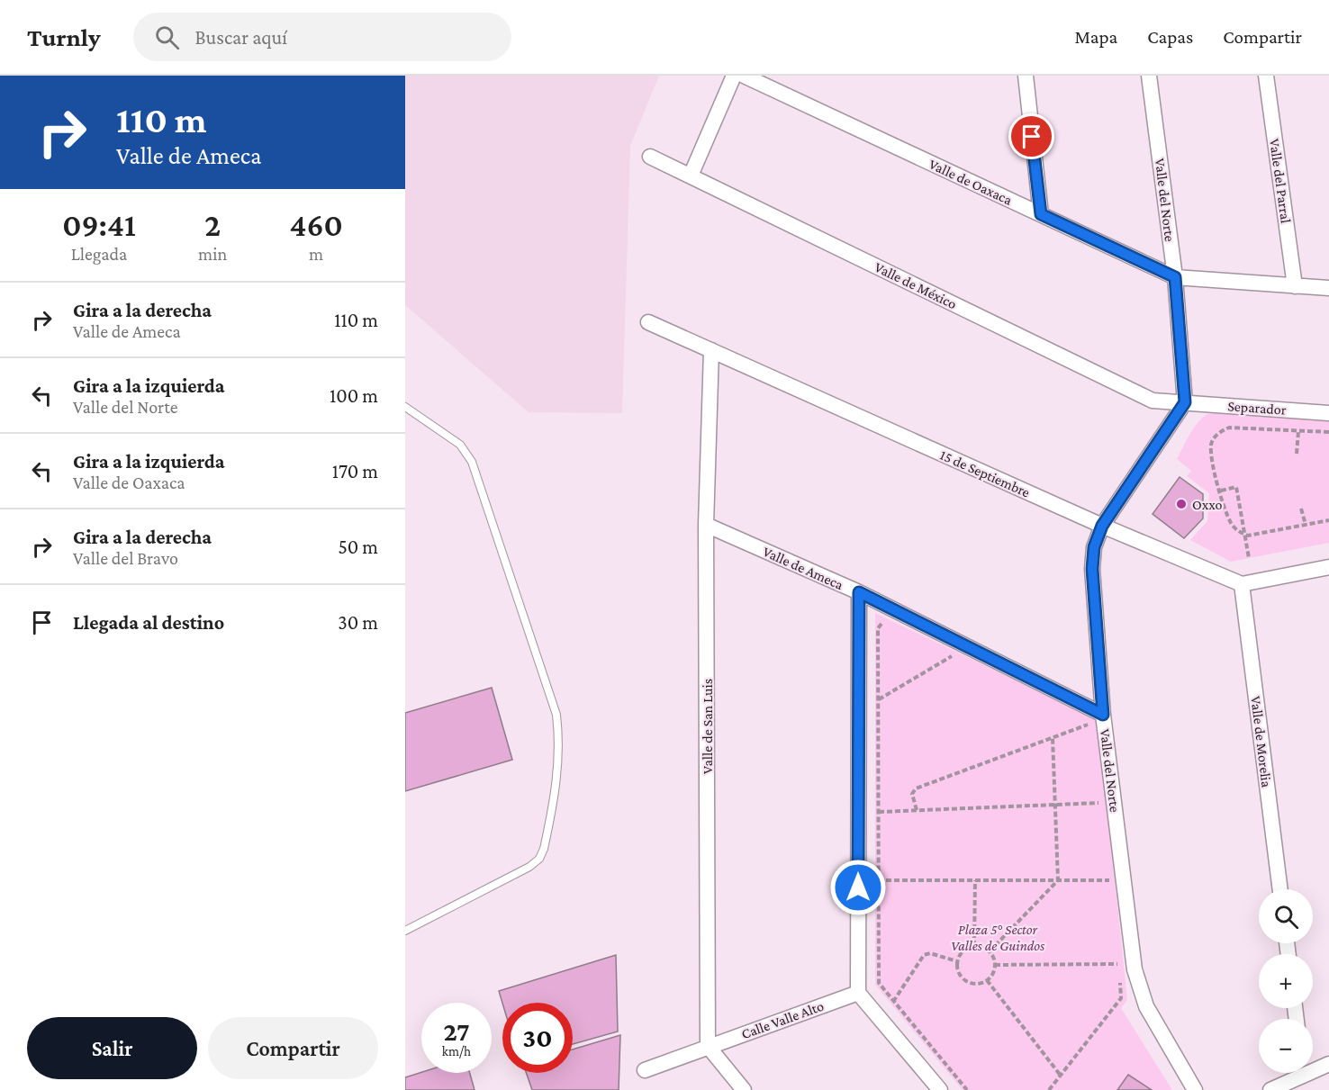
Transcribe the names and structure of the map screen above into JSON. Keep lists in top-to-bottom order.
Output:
{
  "streets": {
    "street": [
      "Valle del Parral",
      "Valle de Oaxaca",
      "Valle del Norte",
      "Valle de México",
      "Separador",
      "15 de Septiembre",
      "Valle de Ameca",
      "Valle de San Luis",
      "Valle de Morelia",
      "Calle Valle Alto"
    ]
  },
  "crossings": [
    ["Valle del Parral", "Valle de Oaxaca"],
    ["Valle de Oaxaca", "Valle del Norte"],
    ["Valle del Norte", "Valle de México"],
    ["Valle del Norte", "Separador"],
    ["Valle del Norte", "15 de Septiembre"],
    ["Valle del Norte", "Valle de Ameca"],
    ["Valle de México", "Separador"],
    ["15 de Septiembre", "Valle de San Luis"],
    ["15 de Septiembre", "Valle de Morelia"],
    ["Valle de Ameca", "Valle de San Luis"],
    ["Valle de San Luis", "Calle Valle Alto"]
  ],
  "parks": ["Plaza 5° Sector Valles de Guindos"],
  "places": ["Oxxo"],
  "page": {
    "header": "Turnly",
    "search": "Buscar aquí",
    "nav": ["Mapa", "Capas", "Compartir"],
    "turn": ["110 m", "Valle de Ameca"],
    "eta": [
      "09:41",
      "Llegada",
      "2",
      "min",
      "460",
      "m"
    ],
    "list": [
      {
        "name": "Gira a la derecha",
        "note": "Valle de Ameca",
        "value": "110 m"
      },
      {
        "name": "Gira a la izquierda",
        "note": "Valle del Norte",
        "value": "100 m"
      },
      {
        "name": "Gira a la izquierda",
        "note": "Valle de Oaxaca",
        "value": "170 m"
      },
      {
        "name": "Gira a la derecha",
        "note": "Valle del Bravo",
        "value": "50 m"
      },
      {
        "name": "Llegada al destino",
        "value": "30 m"
      }
    ],
    "map_buttons": ["+", "−"],
    "speed": "27 km/h",
    "limit": "30",
    "buttons": ["Salir", "Compartir"]
  }
}
